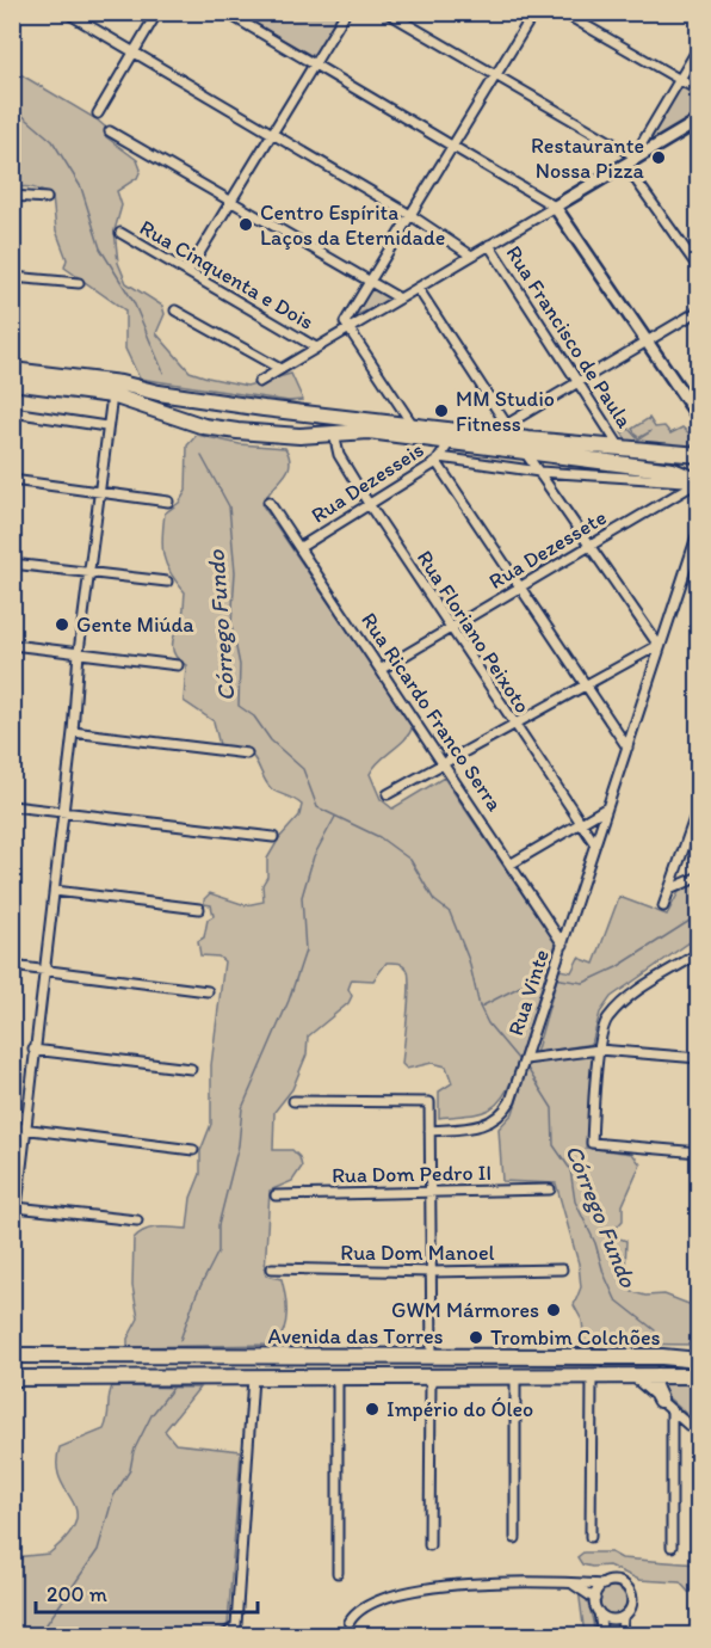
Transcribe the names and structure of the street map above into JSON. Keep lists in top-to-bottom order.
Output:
{
  "streets": {
    "main road": ["Avenida das Torres"],
    "street": [
      "Rua Cinquenta e Dois",
      "Rua Francisco de Paula",
      "Rua Dezesseis",
      "Rua Dezessete",
      "Rua Floriano Peixoto",
      "Rua Ricardo Franco Serra",
      "Rua Vinte",
      "Rua Dom Pedro II",
      "Rua Dom Manoel"
    ]
  },
  "crossings": [
    ["Rua Dezesseis", "Rua Floriano Peixoto"],
    ["Rua Dezesseis", "Rua Ricardo Franco Serra"],
    ["Rua Dezessete", "Rua Floriano Peixoto"],
    ["Rua Dezessete", "Rua Ricardo Franco Serra"],
    ["Rua Floriano Peixoto", "Rua Vinte"],
    ["Rua Ricardo Franco Serra", "Rua Vinte"]
  ],
  "water": ["Córrego Fundo"],
  "places": [
    "Restaurante Nossa Pizza",
    "Centro Espírita Laços da Eternidade",
    "MM Studio Fitness",
    "Gente Miúda",
    "GWM Mármores",
    "Trombim Colchões",
    "Império do Óleo"
  ],
  "scale_bar": "200 m"
}
